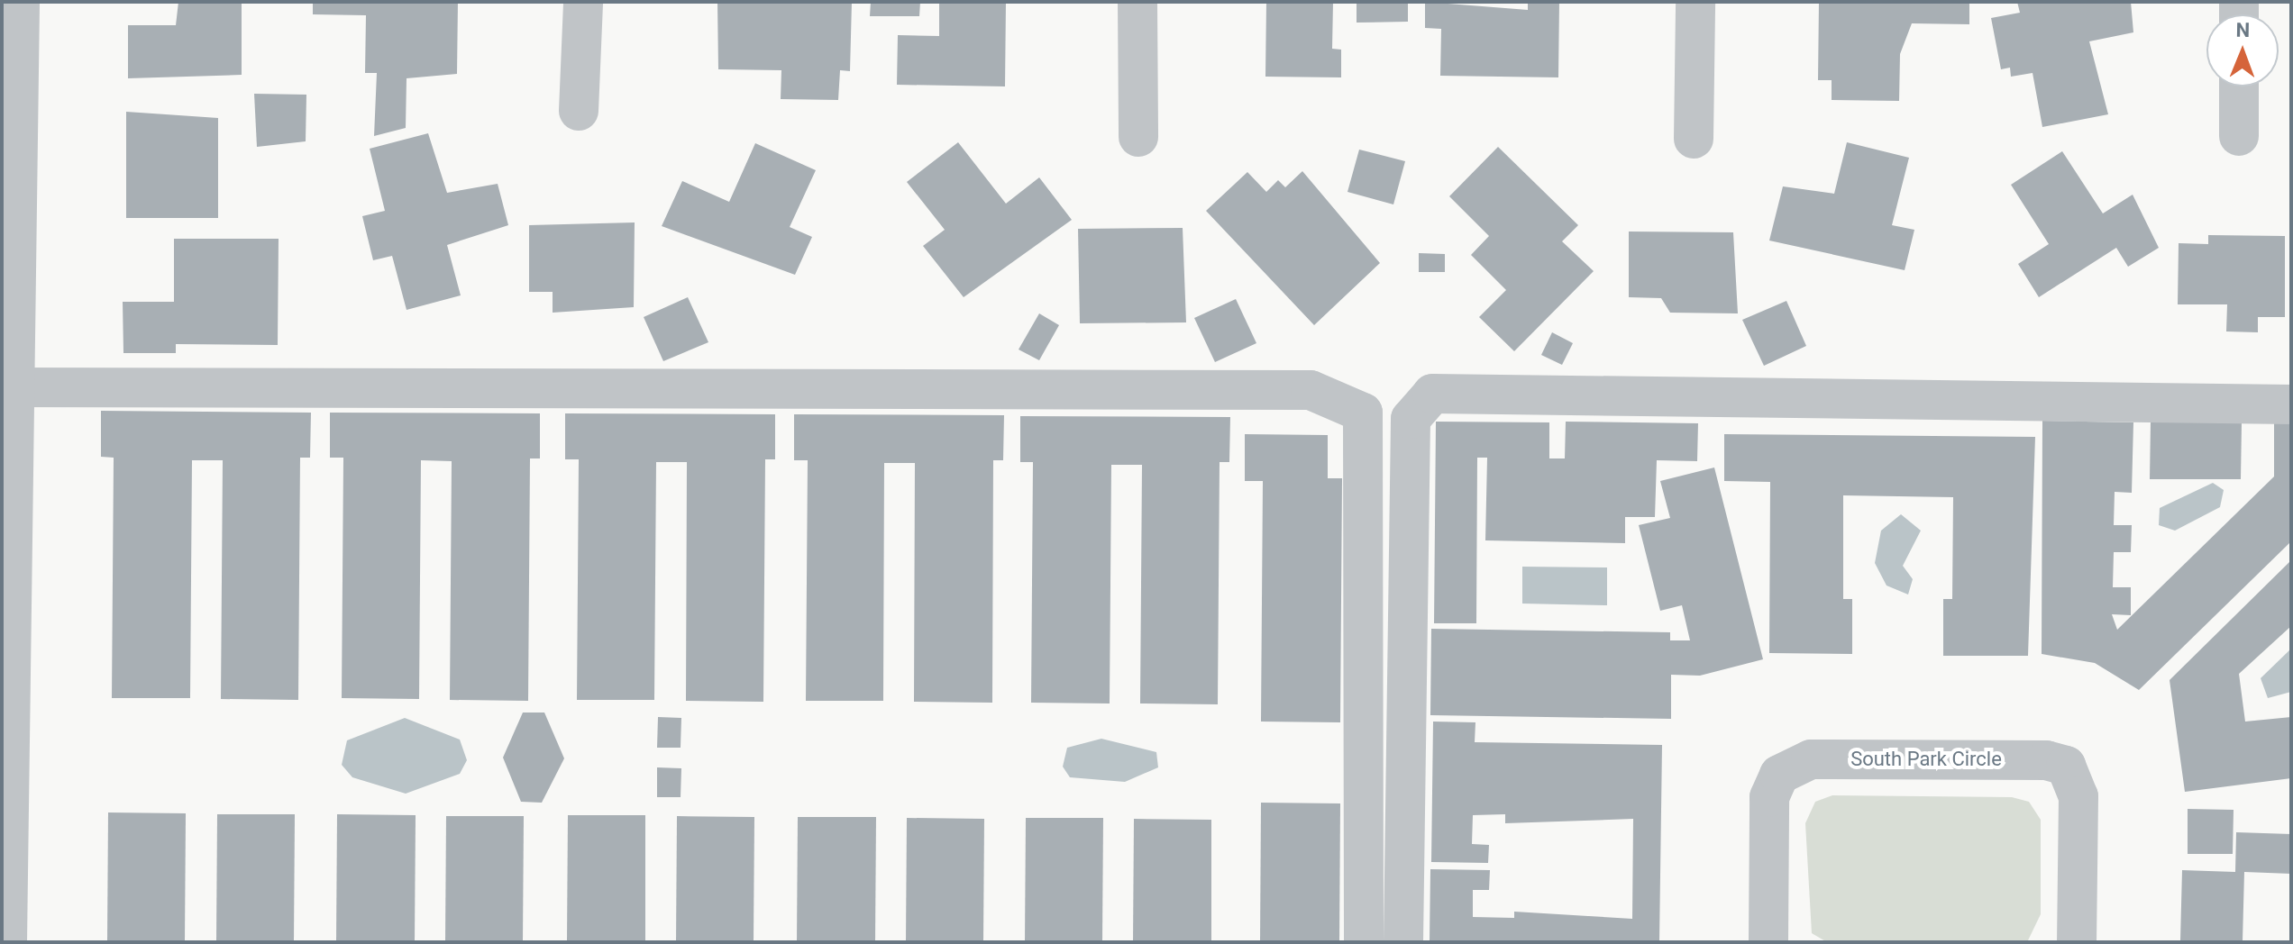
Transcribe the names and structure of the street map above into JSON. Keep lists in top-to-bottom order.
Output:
{
  "streets": {
    "street": ["South Park Circle"]
  },
  "north": "top"
}
